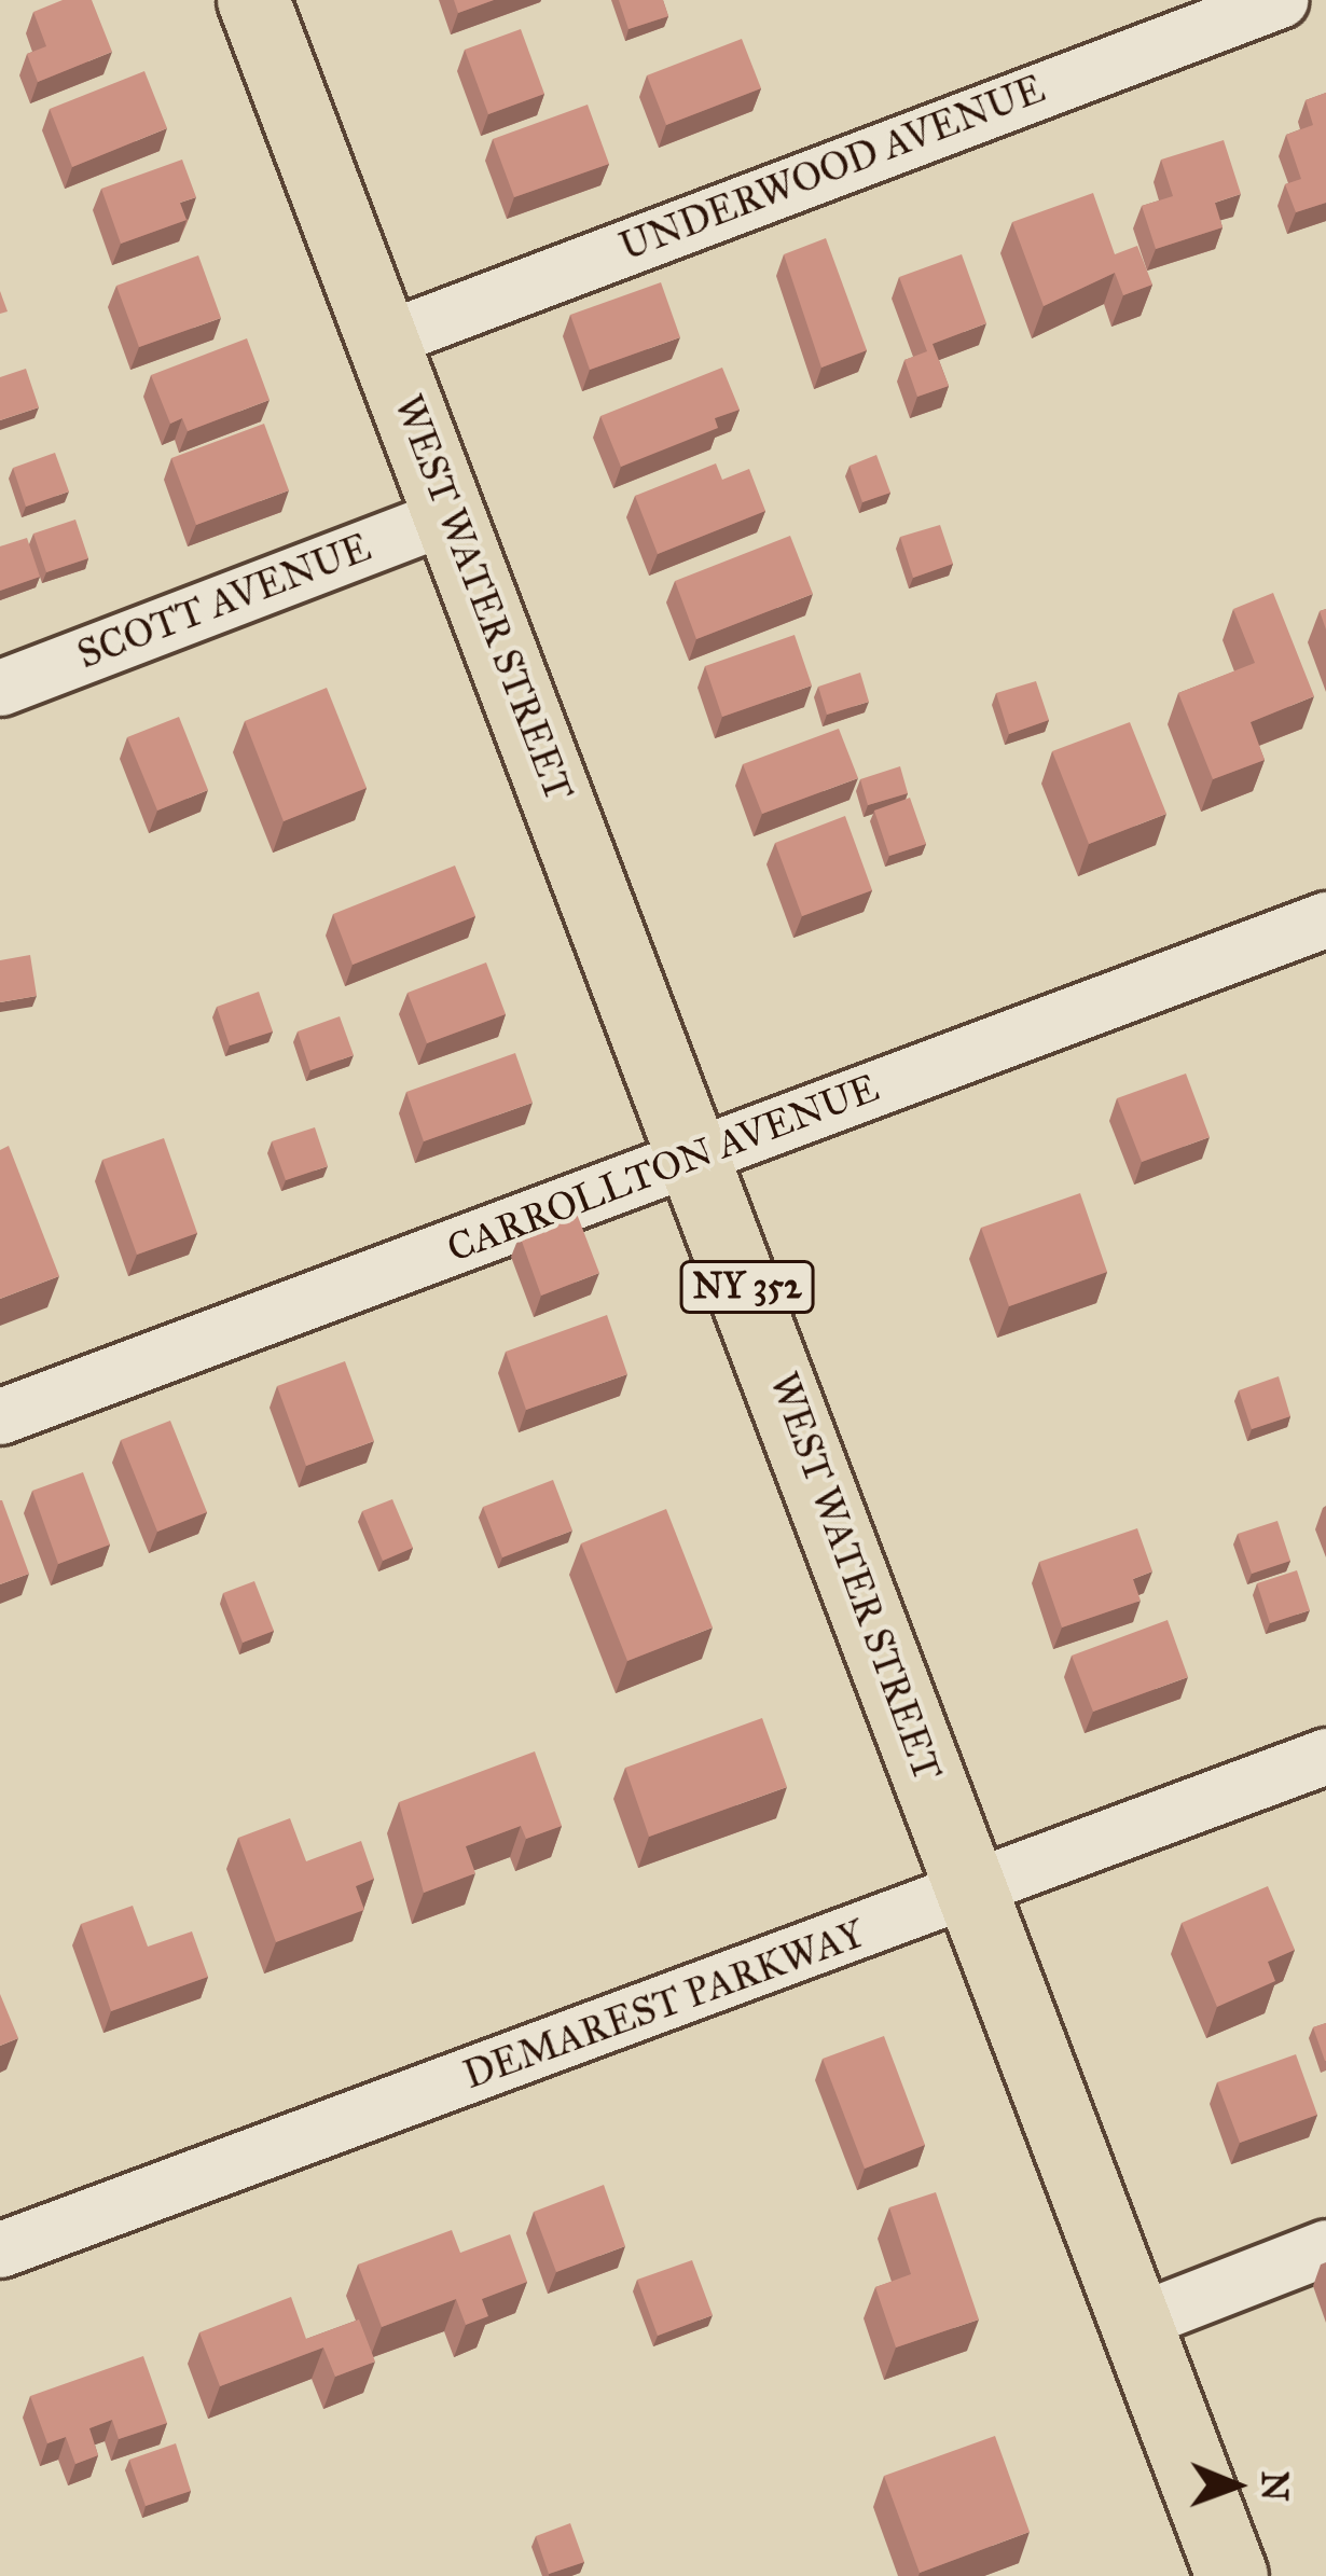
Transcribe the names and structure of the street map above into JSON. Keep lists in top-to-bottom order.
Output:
{
  "streets": {
    "main road": ["WEST WATER STREET", "NY 352"],
    "street": [
      "UNDERWOOD AVENUE",
      "SCOTT AVENUE",
      "CARROLLTON AVENUE",
      "DEMAREST PARKWAY"
    ]
  },
  "crossings": [
    ["UNDERWOOD AVENUE", "WEST WATER STREET"],
    ["WEST WATER STREET", "SCOTT AVENUE"],
    ["WEST WATER STREET", "CARROLLTON AVENUE"],
    ["WEST WATER STREET", "DEMAREST PARKWAY"]
  ],
  "north": "right"
}
